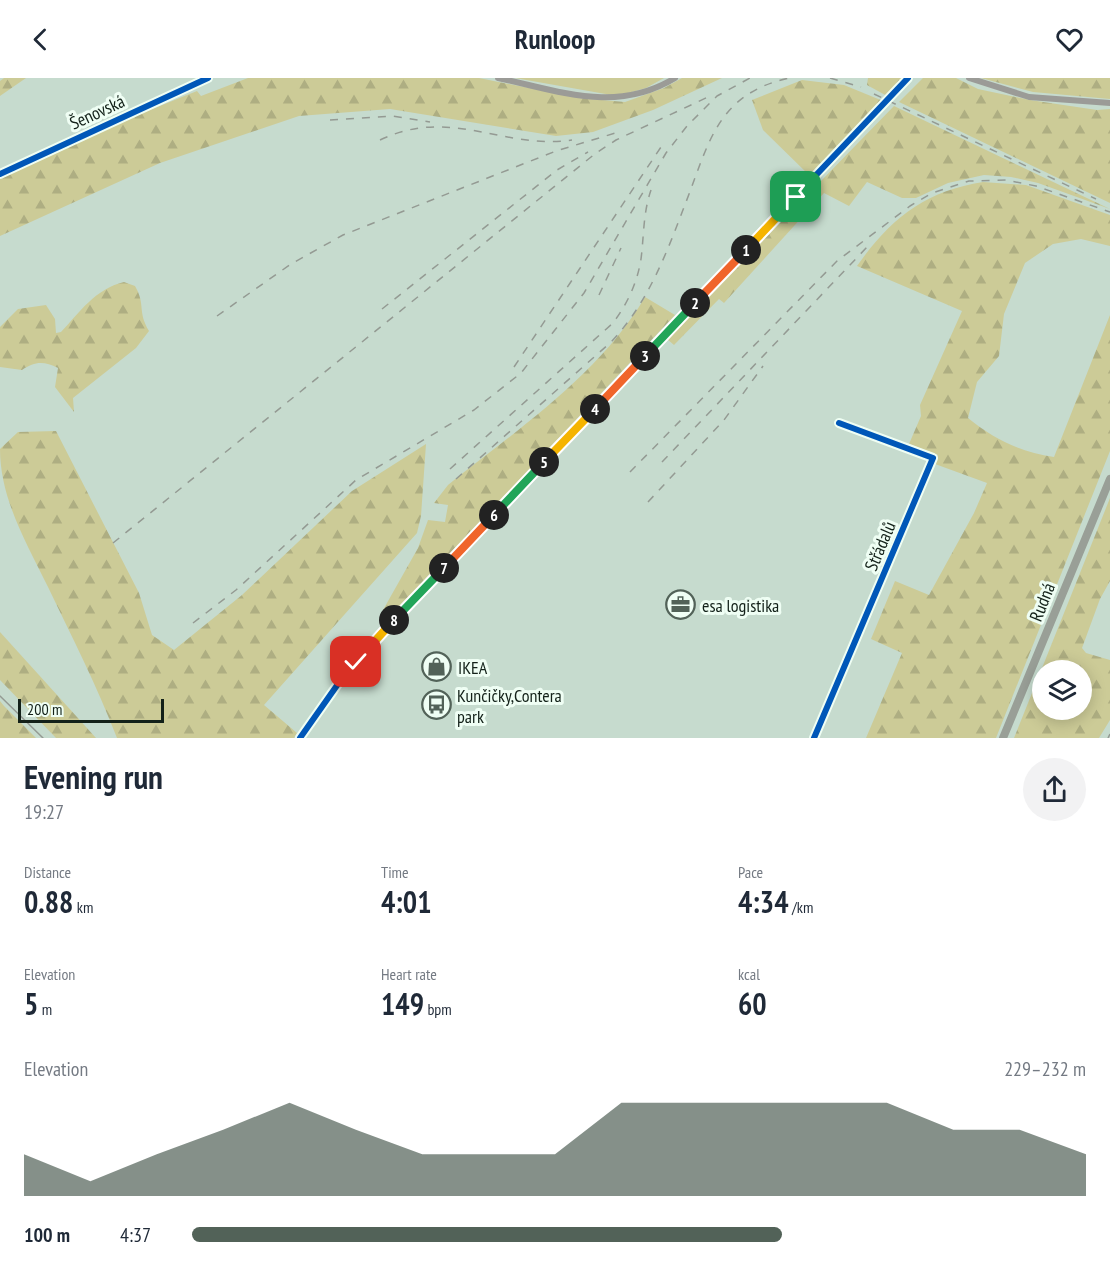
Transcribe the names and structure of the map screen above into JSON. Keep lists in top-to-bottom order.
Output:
{
  "streets": {
    "main road": ["Rudná"],
    "street": ["Šenovská", "Střádalů"]
  },
  "places": {
    "office": ["esa logistika"],
    "shop": ["IKEA"],
    "bus stop": ["Kunčičky,Contera park"]
  },
  "scale_bar": "200 m",
  "page": {
    "header": "Runloop",
    "pins": [
      "1",
      "2",
      "3",
      "4",
      "5",
      "6",
      "7",
      "8"
    ],
    "scale": "200 m",
    "heading": ["Evening run", "19:27"],
    "stats": [
      ["Distance", "0.88 km"],
      ["Time", "4:01"],
      ["Pace", "4:34 /km"],
      ["Elevation", "5 m"],
      ["Heart rate", "149 bpm"],
      ["kcal", "60"]
    ],
    "chart": ["Elevation", "229–232 m"],
    "list": [
      {
        "name": "100 m",
        "note": "4:37"
      }
    ]
  }
}
